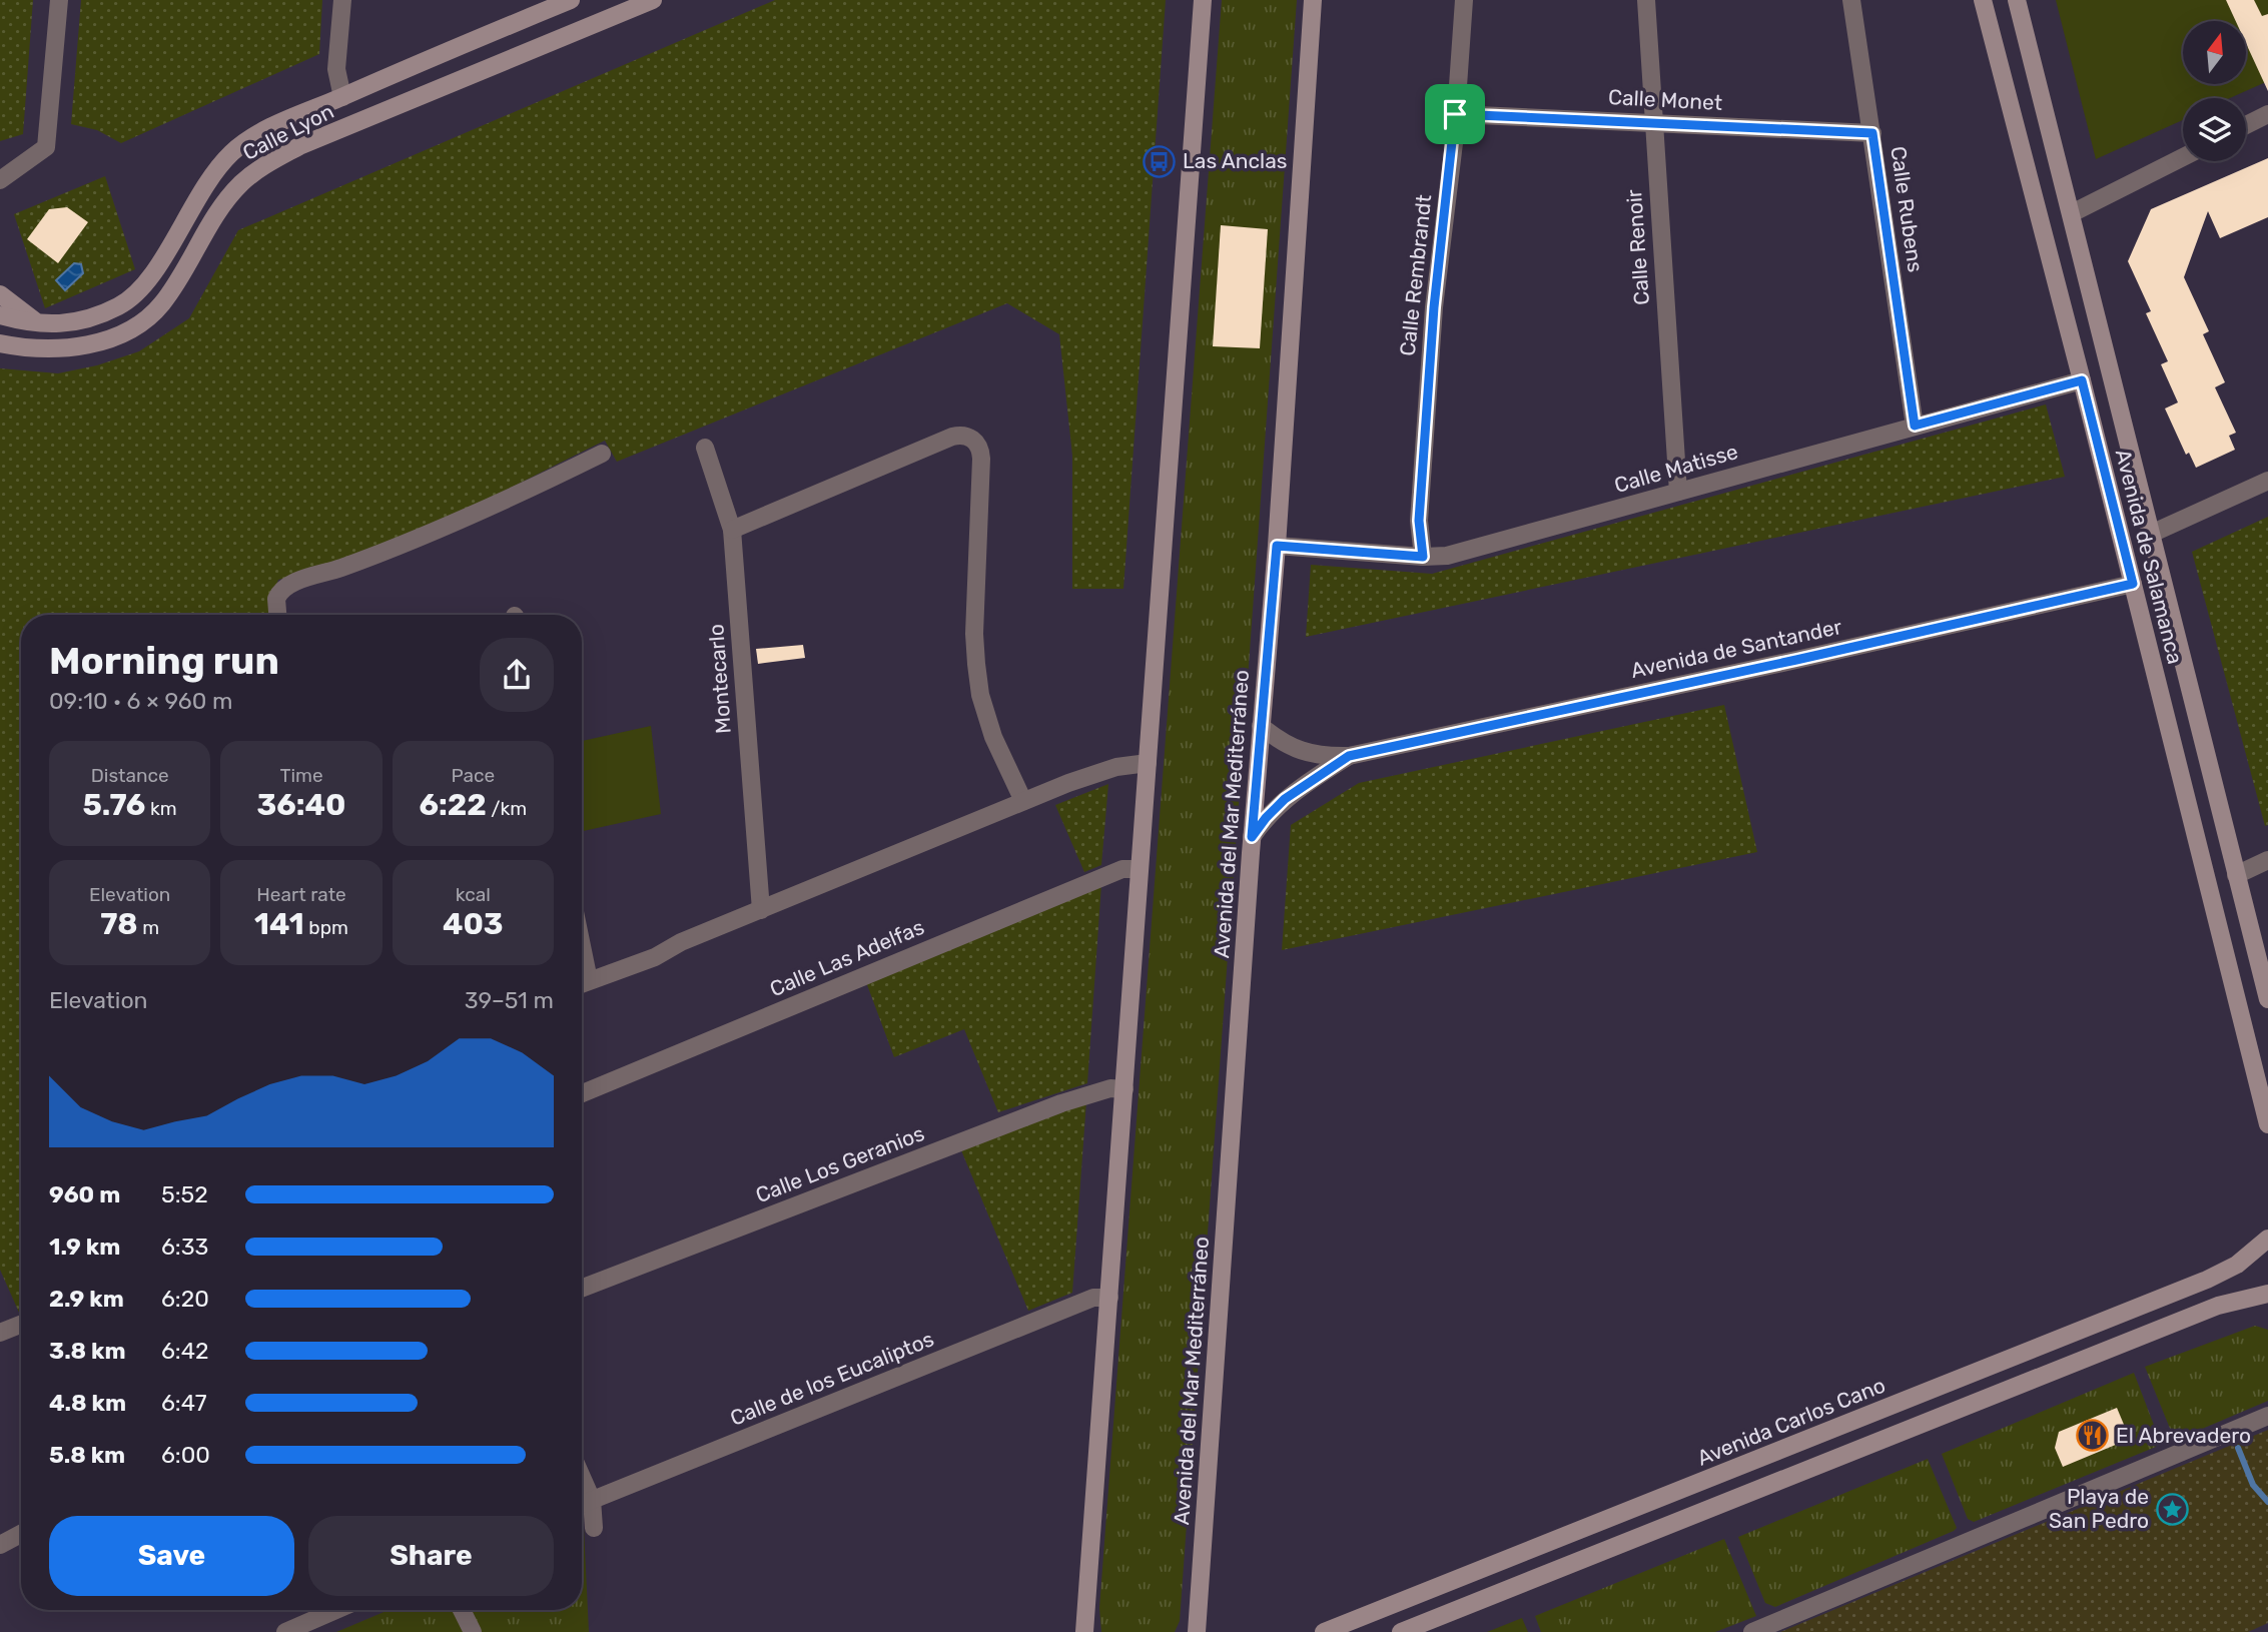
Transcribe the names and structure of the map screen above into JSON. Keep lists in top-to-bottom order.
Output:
{
  "streets": {
    "street": [
      "Calle Monet",
      "Calle Lyon",
      "Calle Rubens",
      "Calle Renoir",
      "Calle Rembrandt",
      "Calle Matisse",
      "Avenida de Salamanca",
      "Avenida de Santander",
      "Montecarlo",
      "Avenida del Mar Mediterráneo",
      "Calle Las Adelfas",
      "Calle Los Geranios",
      "Calle de los Eucaliptos",
      "Avenida Carlos Cano"
    ]
  },
  "crossings": [
    ["Calle Monet", "Calle Rubens"],
    ["Calle Monet", "Calle Renoir"],
    ["Calle Monet", "Calle Rembrandt"],
    ["Calle Rubens", "Calle Matisse"],
    ["Calle Renoir", "Calle Matisse"],
    ["Calle Rembrandt", "Calle Matisse"],
    ["Calle Matisse", "Avenida de Salamanca"],
    ["Calle Matisse", "Avenida del Mar Mediterráneo"],
    ["Avenida de Salamanca", "Avenida de Santander"],
    ["Avenida de Santander", "Avenida del Mar Mediterráneo"]
  ],
  "places": {
    "bus stop": ["Las Anclas"],
    "restaurant": ["El Abrevadero"],
    "place": ["Playa de San Pedro"]
  },
  "north": "top",
  "page": {
    "heading": ["Morning run", "09:10 · 6 × 960 m"],
    "stats": [
      ["Distance", "5.76 km"],
      ["Time", "36:40"],
      ["Pace", "6:22 /km"],
      ["Elevation", "78 m"],
      ["Heart rate", "141 bpm"],
      ["kcal", "403"]
    ],
    "chart": ["Elevation", "39–51 m"],
    "list": [
      {
        "name": "960 m",
        "note": "5:52"
      },
      {
        "name": "1.9 km",
        "note": "6:33"
      },
      {
        "name": "2.9 km",
        "note": "6:20"
      },
      {
        "name": "3.8 km",
        "note": "6:42"
      },
      {
        "name": "4.8 km",
        "note": "6:47"
      },
      {
        "name": "5.8 km",
        "note": "6:00"
      }
    ],
    "buttons": ["Save", "Share"]
  }
}
